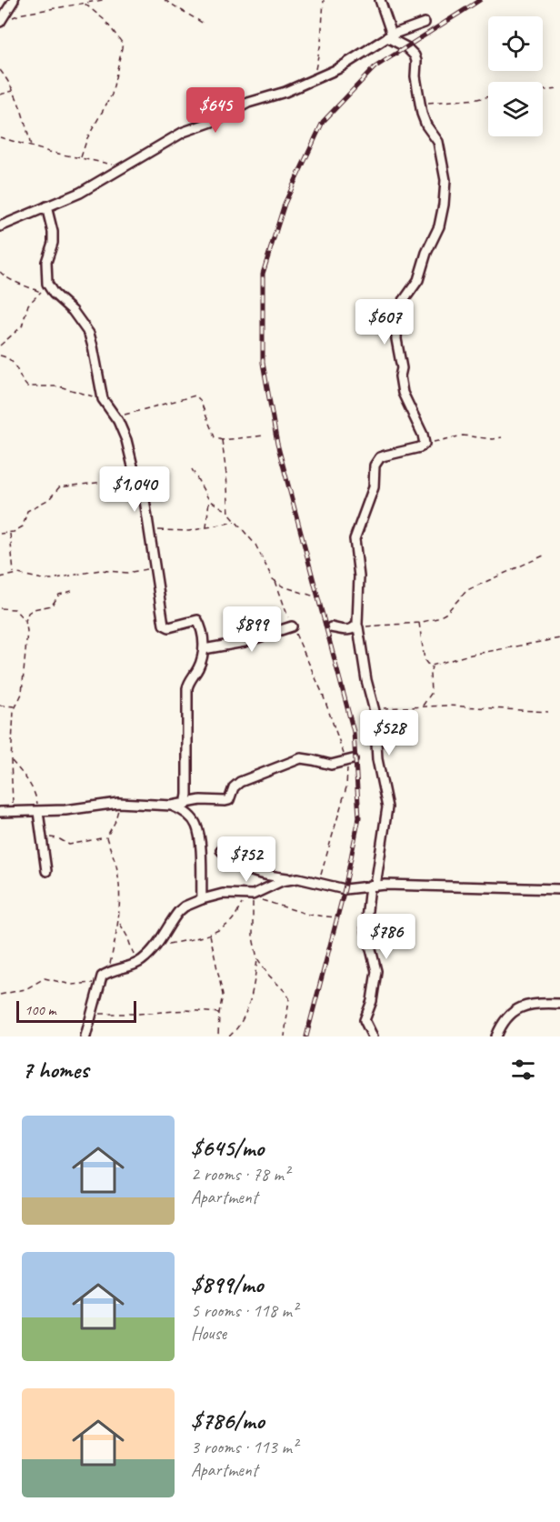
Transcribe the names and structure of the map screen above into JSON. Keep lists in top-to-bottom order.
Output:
{
  "scale_bar": "100 m",
  "page": {
    "price": [
      "$645",
      "$607",
      "$1,040",
      "$899",
      "$528",
      "$752",
      "$786"
    ],
    "scale": "100 m",
    "heading": "7 homes",
    "list": [
      {
        "name": "$645/mo",
        "note": "2 rooms · 78 m² · Apartment"
      },
      {
        "name": "$899/mo",
        "note": "5 rooms · 118 m² · House"
      },
      {
        "name": "$786/mo",
        "note": "3 rooms · 113 m² · Apartment"
      }
    ]
  }
}
